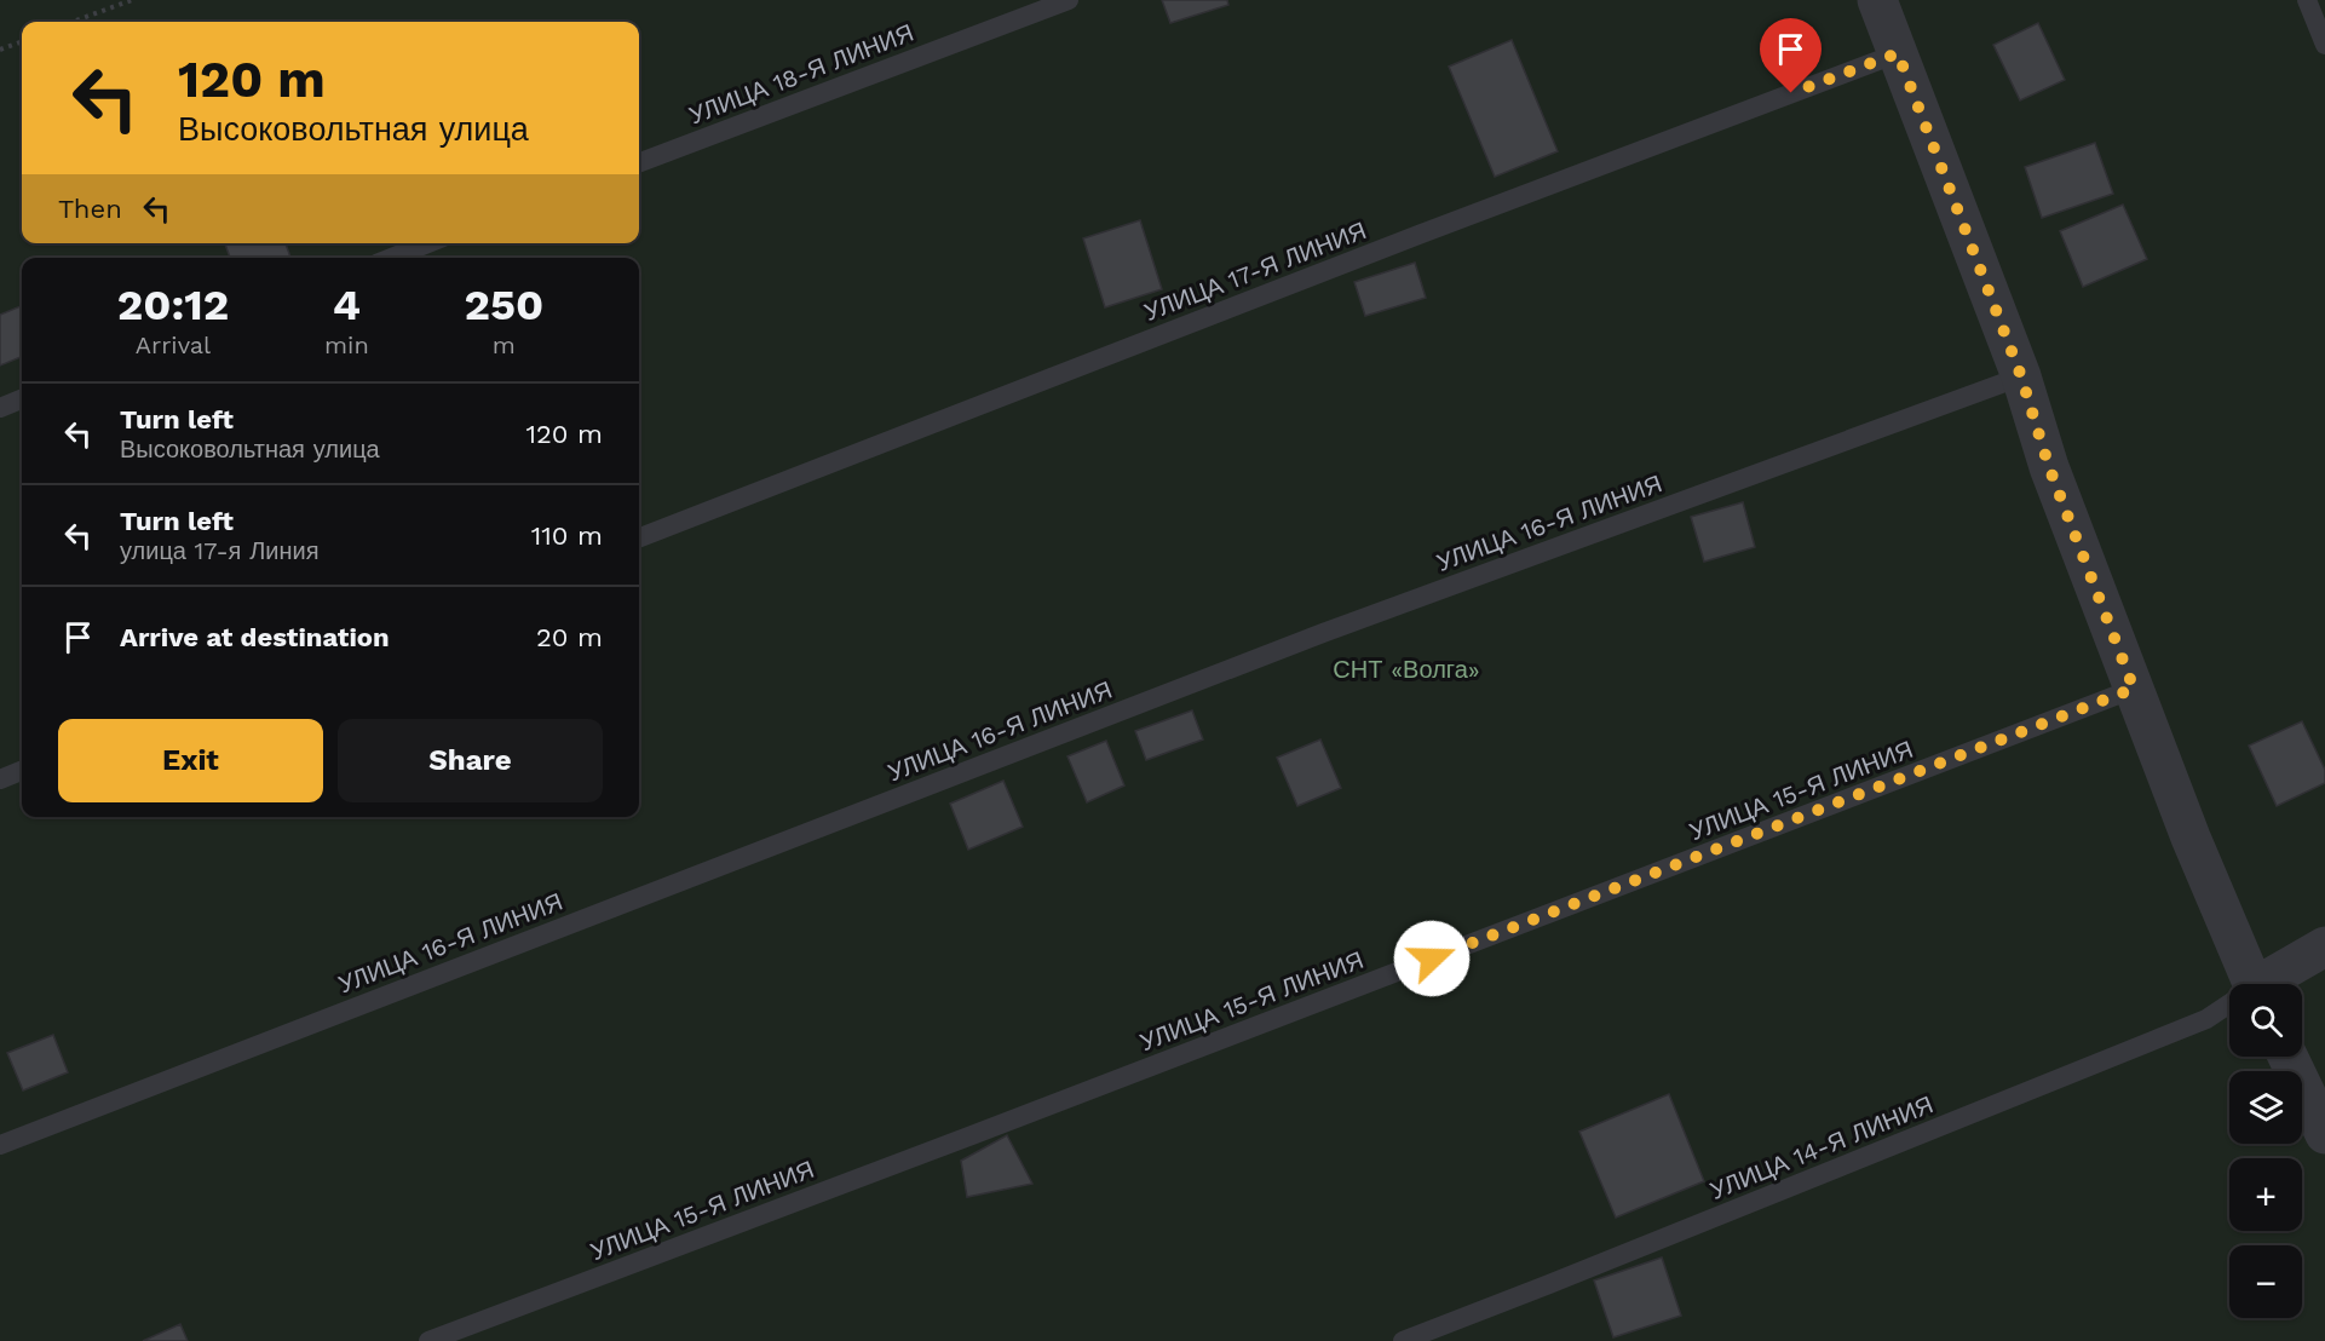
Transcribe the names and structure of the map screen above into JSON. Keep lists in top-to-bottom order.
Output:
{
  "streets": {
    "lane": [
      "УЛИЦА 18-Я ЛИНИЯ",
      "УЛИЦА 17-Я ЛИНИЯ",
      "УЛИЦА 16-Я ЛИНИЯ",
      "УЛИЦА 15-Я ЛИНИЯ",
      "УЛИЦА 14-Я ЛИНИЯ"
    ]
  },
  "parks": ["СНТ «Волга»"],
  "page": {
    "turn": ["120 m", "Высоковольтная улица"],
    "then": "Then",
    "eta": [
      "20:12",
      "Arrival",
      "4",
      "min",
      "250",
      "m"
    ],
    "list": [
      {
        "name": "Turn left",
        "note": "Высоковольтная улица",
        "value": "120 m"
      },
      {
        "name": "Turn left",
        "note": "улица 17-я Линия",
        "value": "110 m"
      },
      {
        "name": "Arrive at destination",
        "value": "20 m"
      }
    ],
    "buttons": ["Exit", "Share"],
    "map_buttons": ["+", "−"]
  }
}
